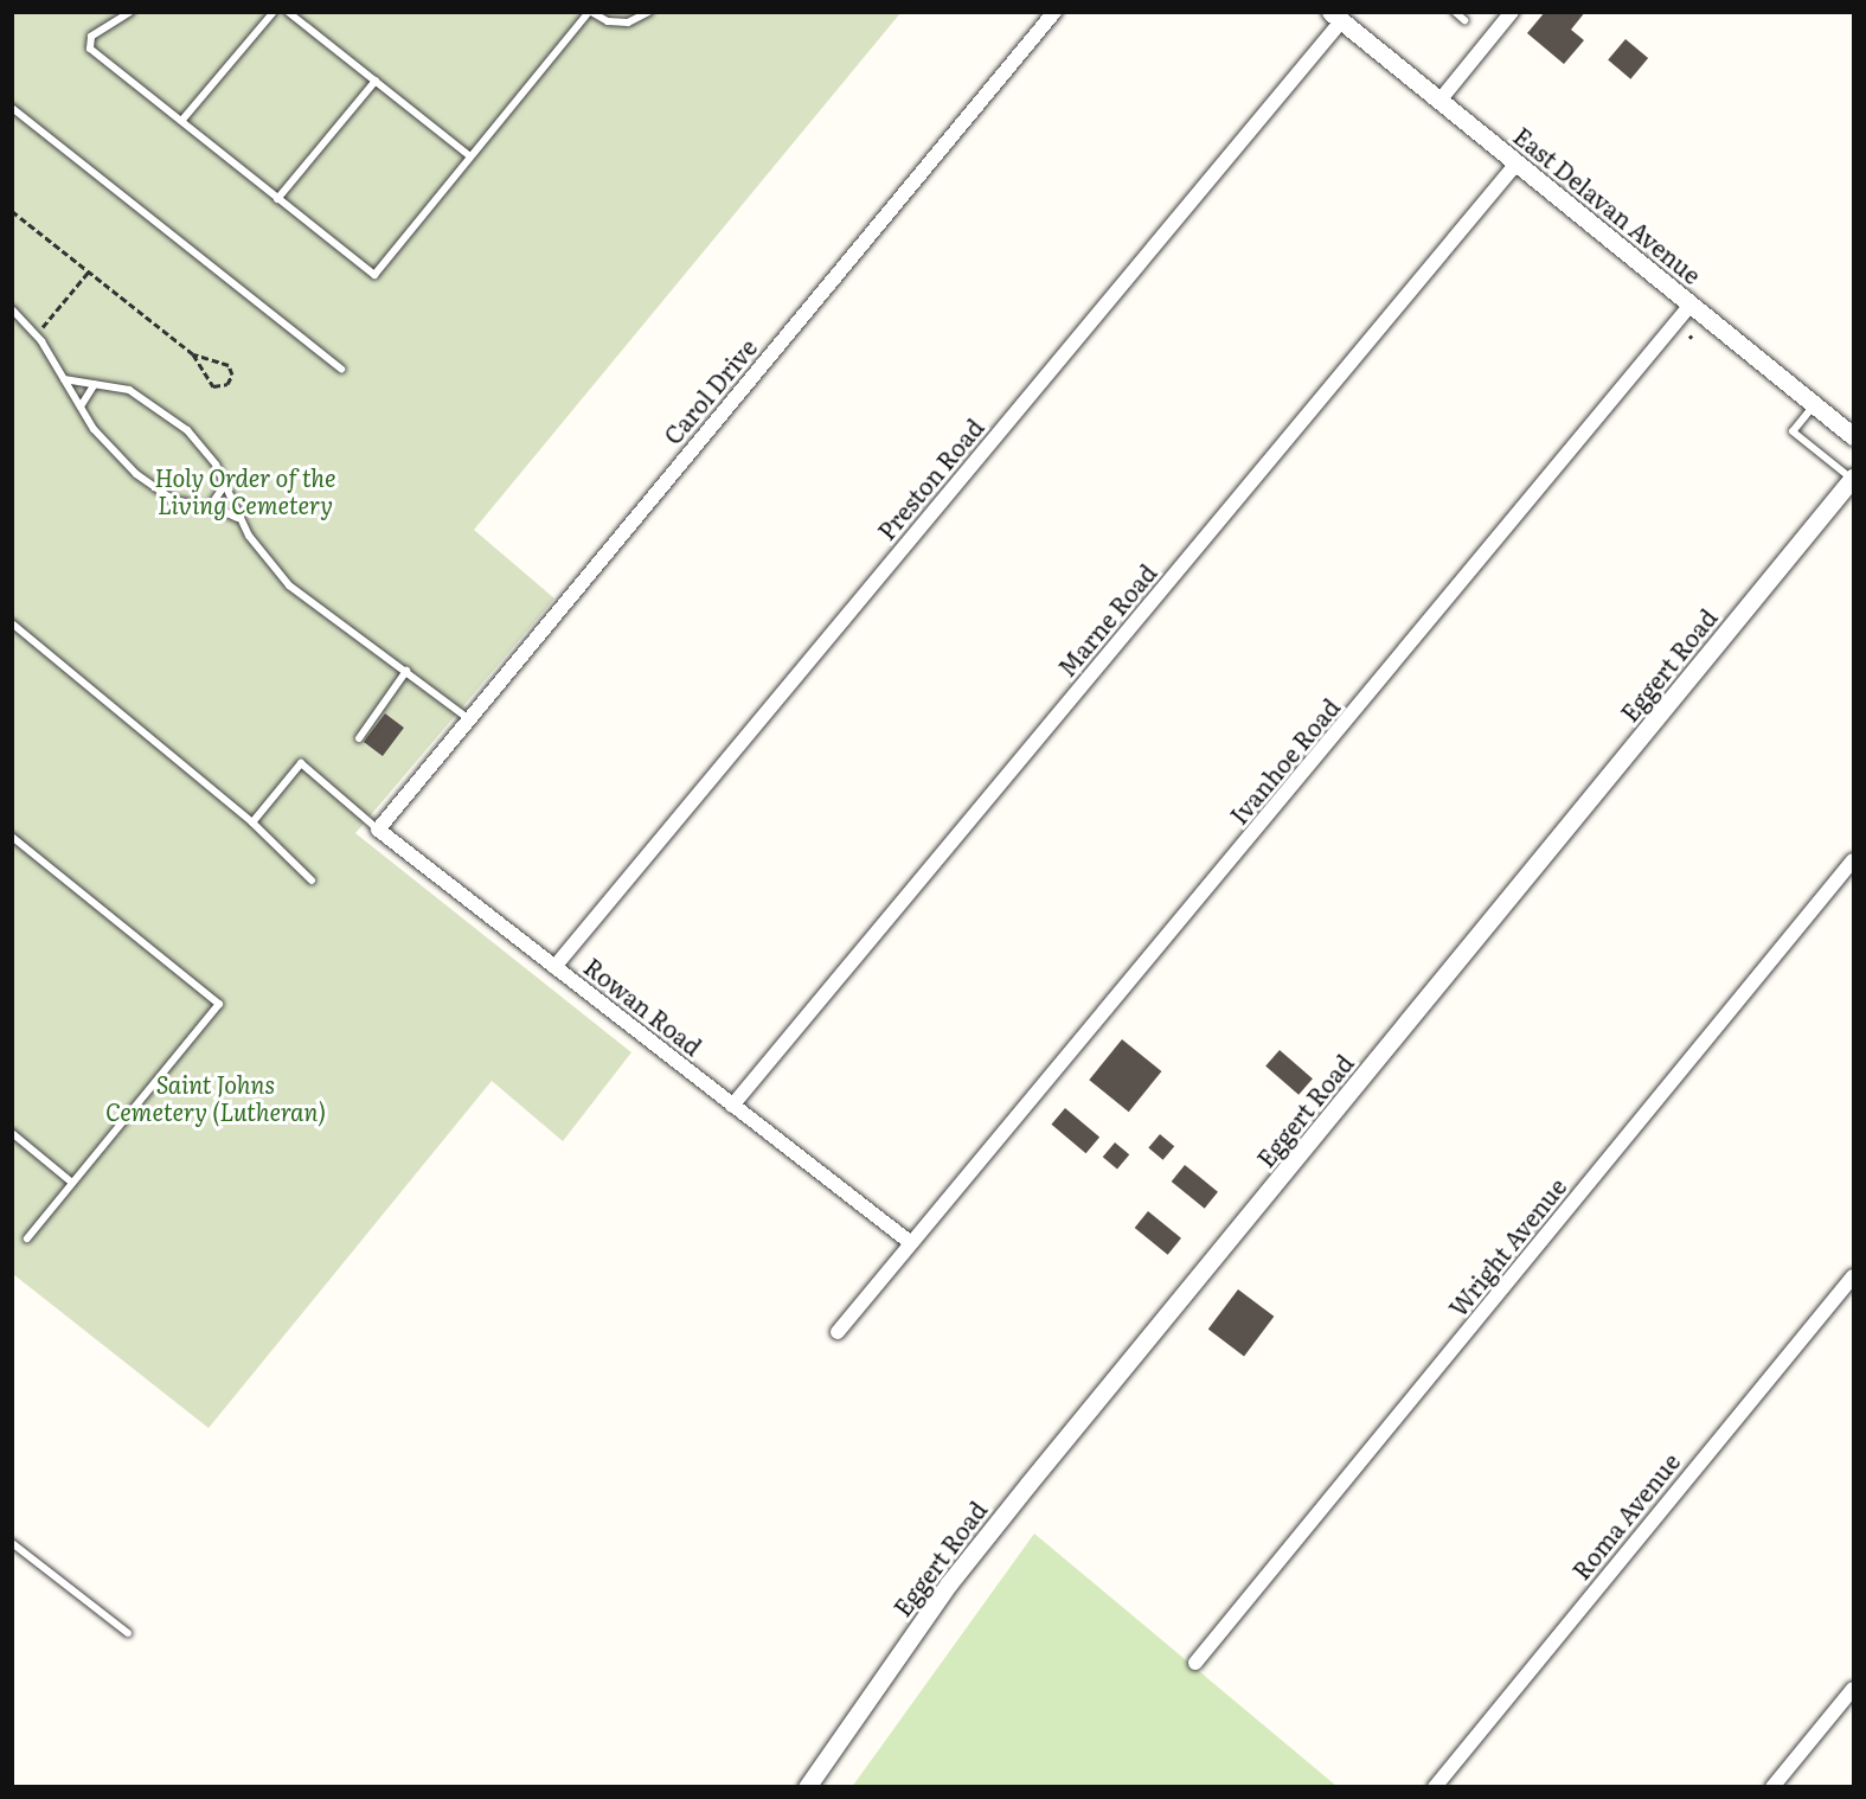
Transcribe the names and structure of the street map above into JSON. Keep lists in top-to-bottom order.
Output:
{
  "streets": {
    "street": [
      "East Delavan Avenue",
      "Carol Drive",
      "Preston Road",
      "Marne Road",
      "Eggert Road",
      "Ivanhoe Road",
      "Rowan Road",
      "Wright Avenue",
      "Roma Avenue"
    ]
  },
  "crossings": [
    ["East Delavan Avenue", "Preston Road"],
    ["East Delavan Avenue", "Marne Road"],
    ["East Delavan Avenue", "Ivanhoe Road"],
    ["Carol Drive", "Rowan Road"],
    ["Preston Road", "Rowan Road"],
    ["Marne Road", "Rowan Road"],
    ["Ivanhoe Road", "Rowan Road"]
  ],
  "parks": ["Holy Order of the Living Cemetery", "Saint Johns Cemetery (Lutheran)"]
}
